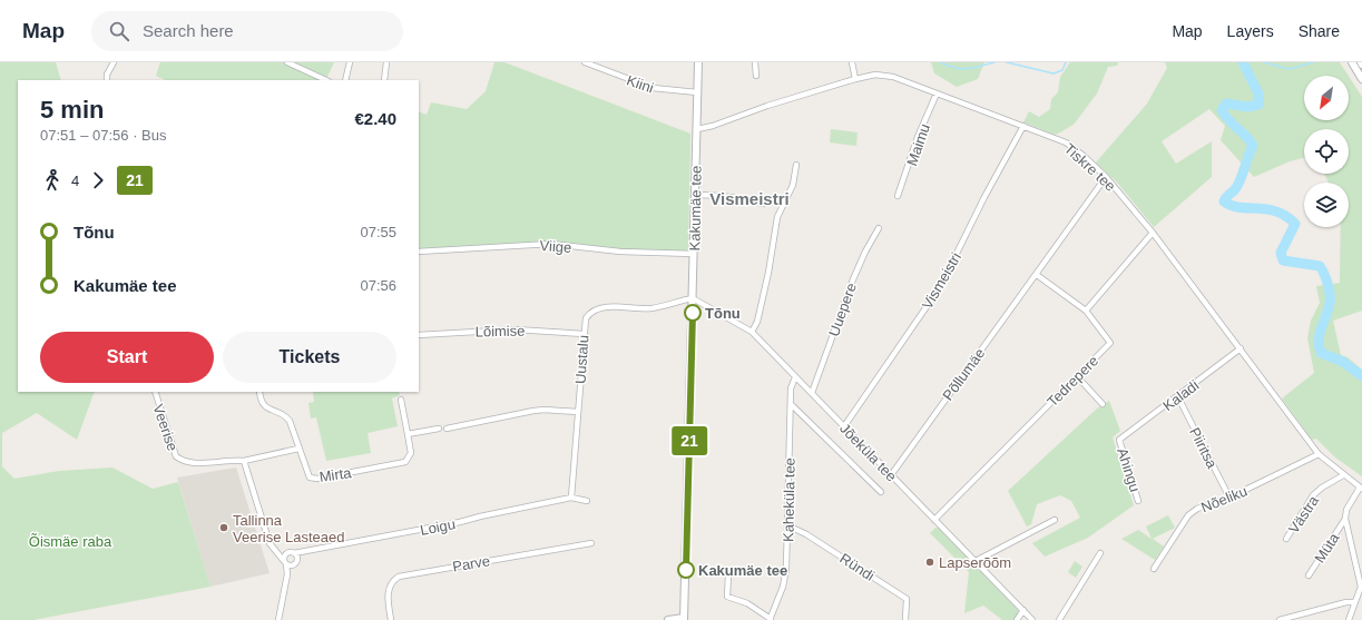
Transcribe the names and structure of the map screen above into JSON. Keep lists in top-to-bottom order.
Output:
{
  "streets": {
    "street": [
      "Kiini",
      "Maimu",
      "Tiskre tee",
      "Kakumäe tee",
      "Viige",
      "Vismeistri",
      "Uuepere",
      "Lõimise",
      "Uustalu",
      "Põllumäe",
      "Tedrepere",
      "Kaladi",
      "Veerise",
      "Piiritsa",
      "Jõeküla tee",
      "Ahingu",
      "Mirta",
      "Nõeliku",
      "Kaheküla tee",
      "Västra",
      "Loigu",
      "Müta",
      "Parve",
      "Ründi"
    ]
  },
  "crossings": [
    ["Kiini", "Kakumäe tee"],
    ["Maimu", "Tiskre tee"],
    ["Tiskre tee", "Kakumäe tee"],
    ["Tiskre tee", "Vismeistri"],
    ["Tiskre tee", "Põllumäe"],
    ["Tiskre tee", "Kaladi"],
    ["Tiskre tee", "Nõeliku"],
    ["Tiskre tee", "Västra"],
    ["Tiskre tee", "Müta"],
    ["Kakumäe tee", "Viige"],
    ["Kakumäe tee", "Uustalu"],
    ["Kakumäe tee", "Jõeküla tee"],
    ["Vismeistri", "Jõeküla tee"],
    ["Uuepere", "Jõeküla tee"],
    ["Lõimise", "Uustalu"],
    ["Uustalu", "Jõeküla tee"],
    ["Uustalu", "Loigu"],
    ["Põllumäe", "Jõeküla tee"],
    ["Tedrepere", "Jõeküla tee"],
    ["Kaladi", "Piiritsa"],
    ["Kaladi", "Ahingu"],
    ["Veerise", "Mirta"],
    ["Piiritsa", "Nõeliku"],
    ["Jõeküla tee", "Kaheküla tee"],
    ["Kaheküla tee", "Ründi"]
  ],
  "districts": ["Vismeistri"],
  "parks": ["Õismäe raba"],
  "places": [
    "Tõnu",
    "Tallinna Veerise Lasteaed",
    "Lapserõõm",
    "Kakumäe tee"
  ],
  "lines": ["bus line 21"],
  "north": "bottom left",
  "page": {
    "header": "Map",
    "search": "Search here",
    "nav": ["Map", "Layers", "Share"],
    "on_map": "21",
    "heading": ["5 min", "07:51 – 07:56 · Bus", "€2.40"],
    "legs": ["4", "21"],
    "list": [
      {
        "name": "Tõnu",
        "value": "07:55"
      },
      {
        "name": "Kakumäe tee",
        "value": "07:56"
      }
    ],
    "buttons": ["Start", "Tickets"]
  }
}
